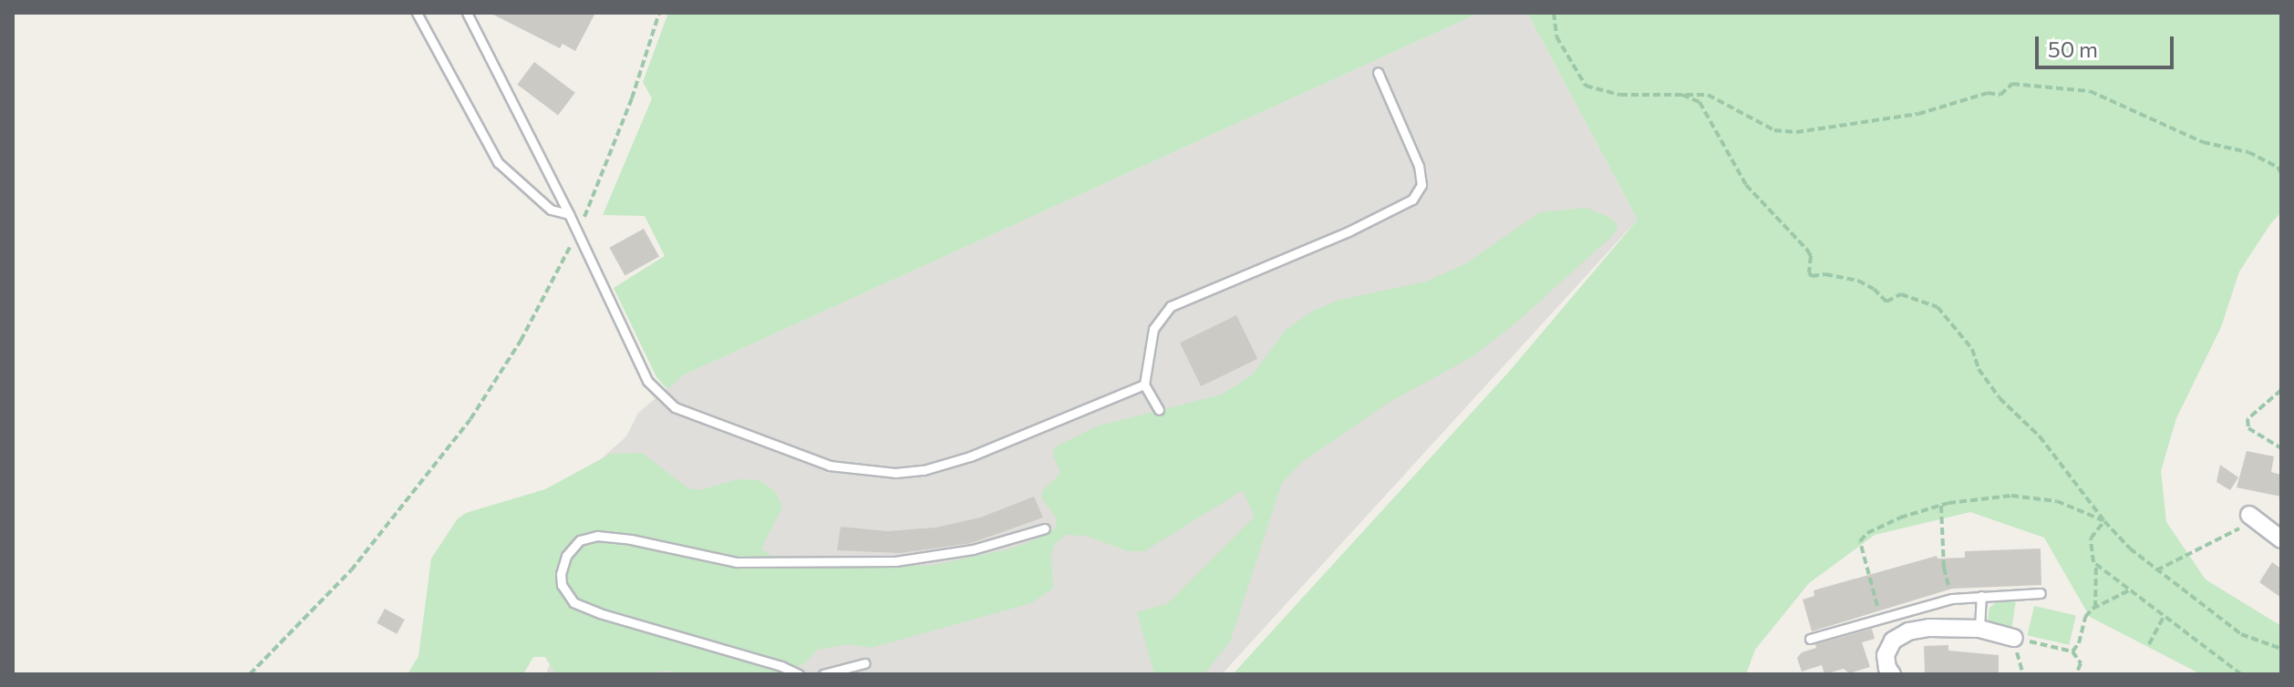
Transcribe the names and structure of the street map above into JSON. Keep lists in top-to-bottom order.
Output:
{
  "scale_bar": "50 m"
}
